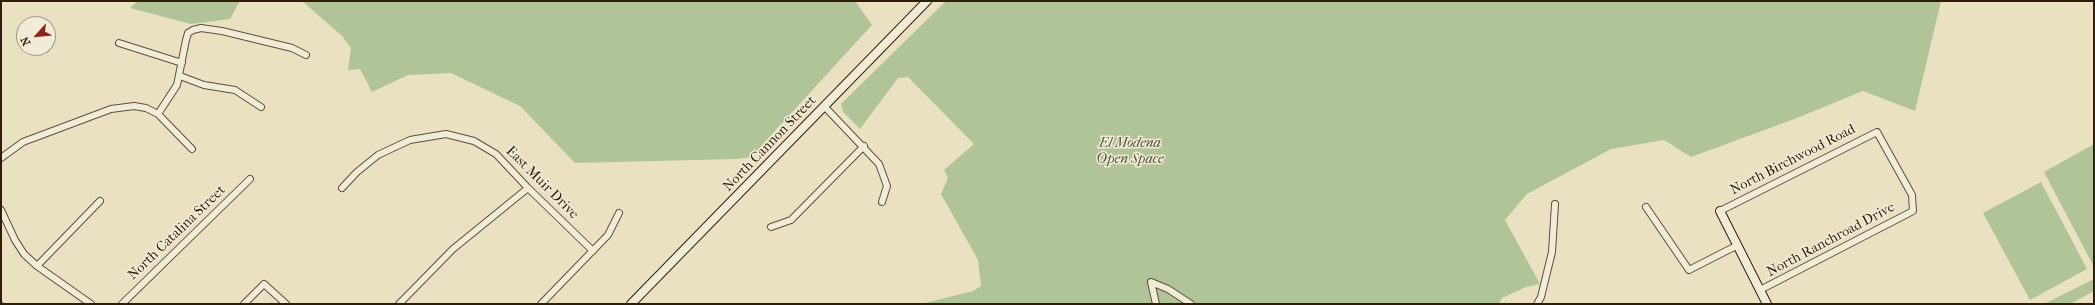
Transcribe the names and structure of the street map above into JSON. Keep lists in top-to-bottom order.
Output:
{
  "streets": {
    "main road": ["North Cannon Street"],
    "street": [
      "North Birchwood Road",
      "East Muir Drive",
      "North Catalina Street",
      "North Ranchroad Drive"
    ]
  },
  "crossings": [
    ["North Birchwood Road", "North Ranchroad Drive"]
  ],
  "parks": ["El Modena Open Space"],
  "north": "bottom left"
}
